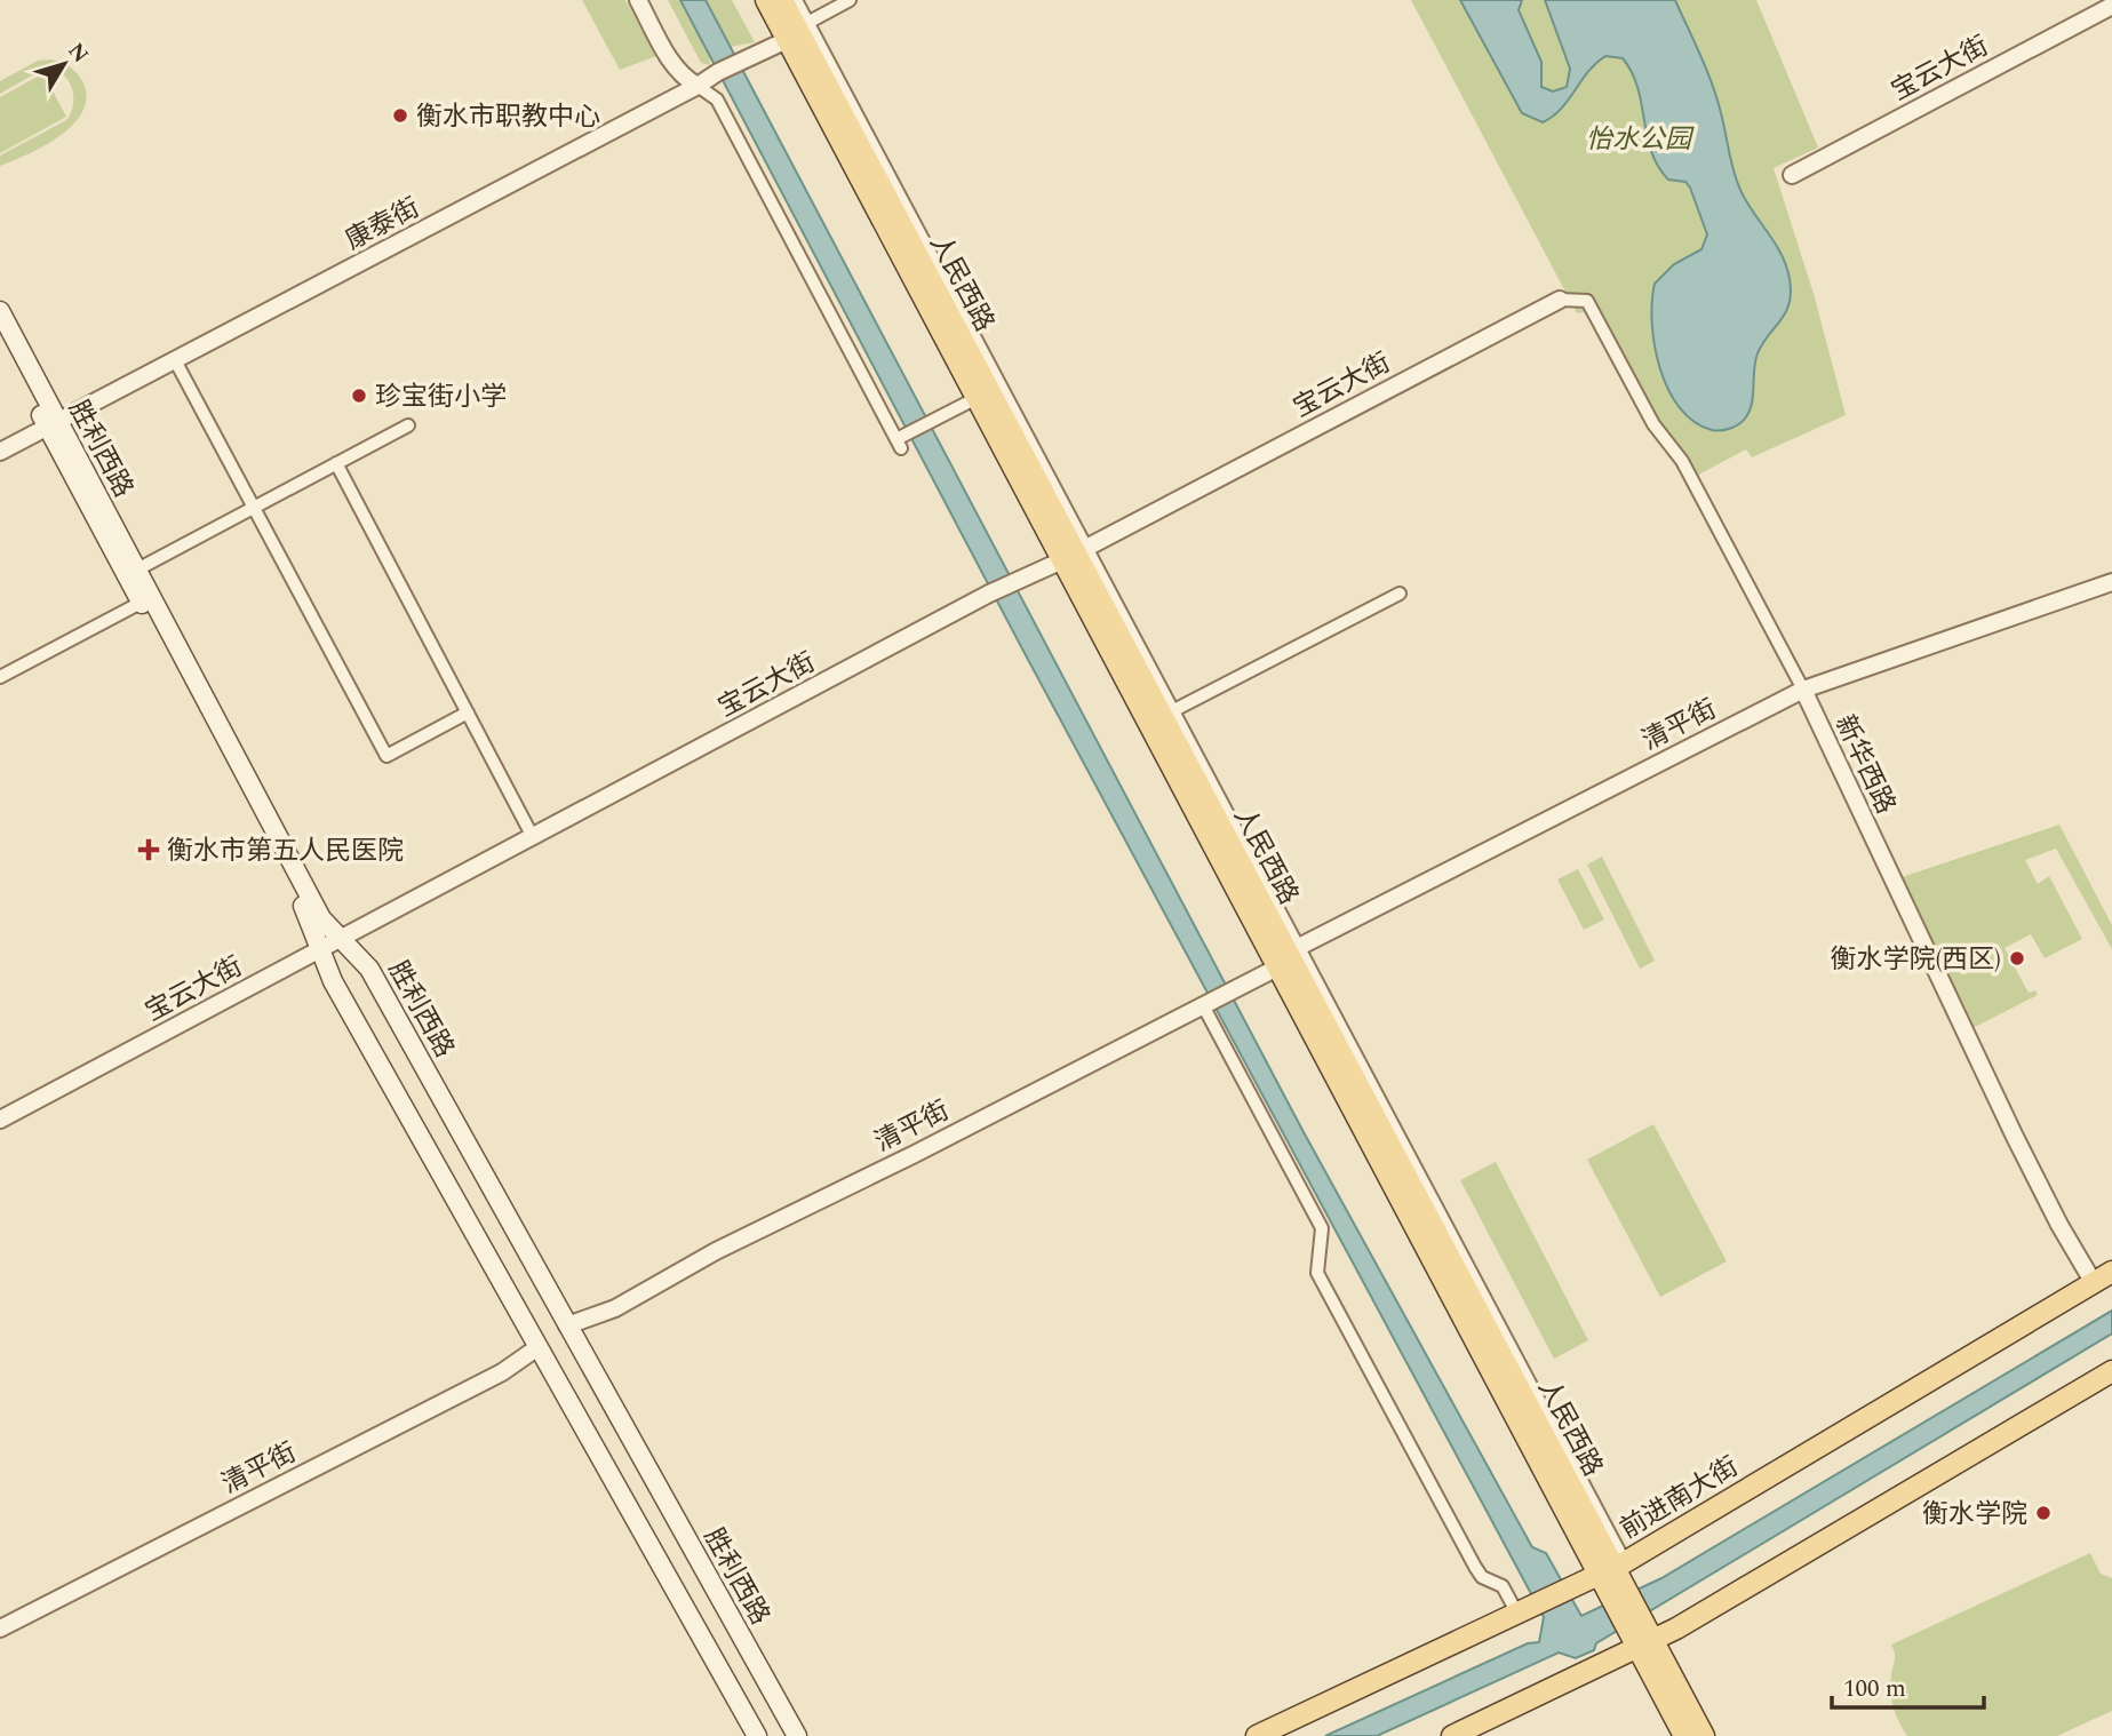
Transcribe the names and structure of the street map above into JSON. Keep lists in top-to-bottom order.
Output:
{
  "streets": {
    "main road": ["人民西路", "胜利西路", "前进南大街"],
    "street": [
      "宝云大街",
      "康泰街",
      "清平街",
      "新华西路"
    ]
  },
  "crossings": [
    ["宝云大街", "人民西路"],
    ["宝云大街", "胜利西路"],
    ["宝云大街", "新华西路"],
    ["康泰街", "人民西路"],
    ["康泰街", "胜利西路"],
    ["人民西路", "清平街"],
    ["人民西路", "前进南大街"],
    ["胜利西路", "清平街"],
    ["清平街", "新华西路"],
    ["新华西路", "前进南大街"]
  ],
  "parks": ["怡水公园"],
  "places": {
    "other": [
      "衡水市职教中心",
      "珍宝街小学",
      "衡水学院(西区)",
      "衡水学院"
    ],
    "health": ["衡水市第五人民医院"]
  },
  "scale_bar": "100 m",
  "north": "top right"
}
